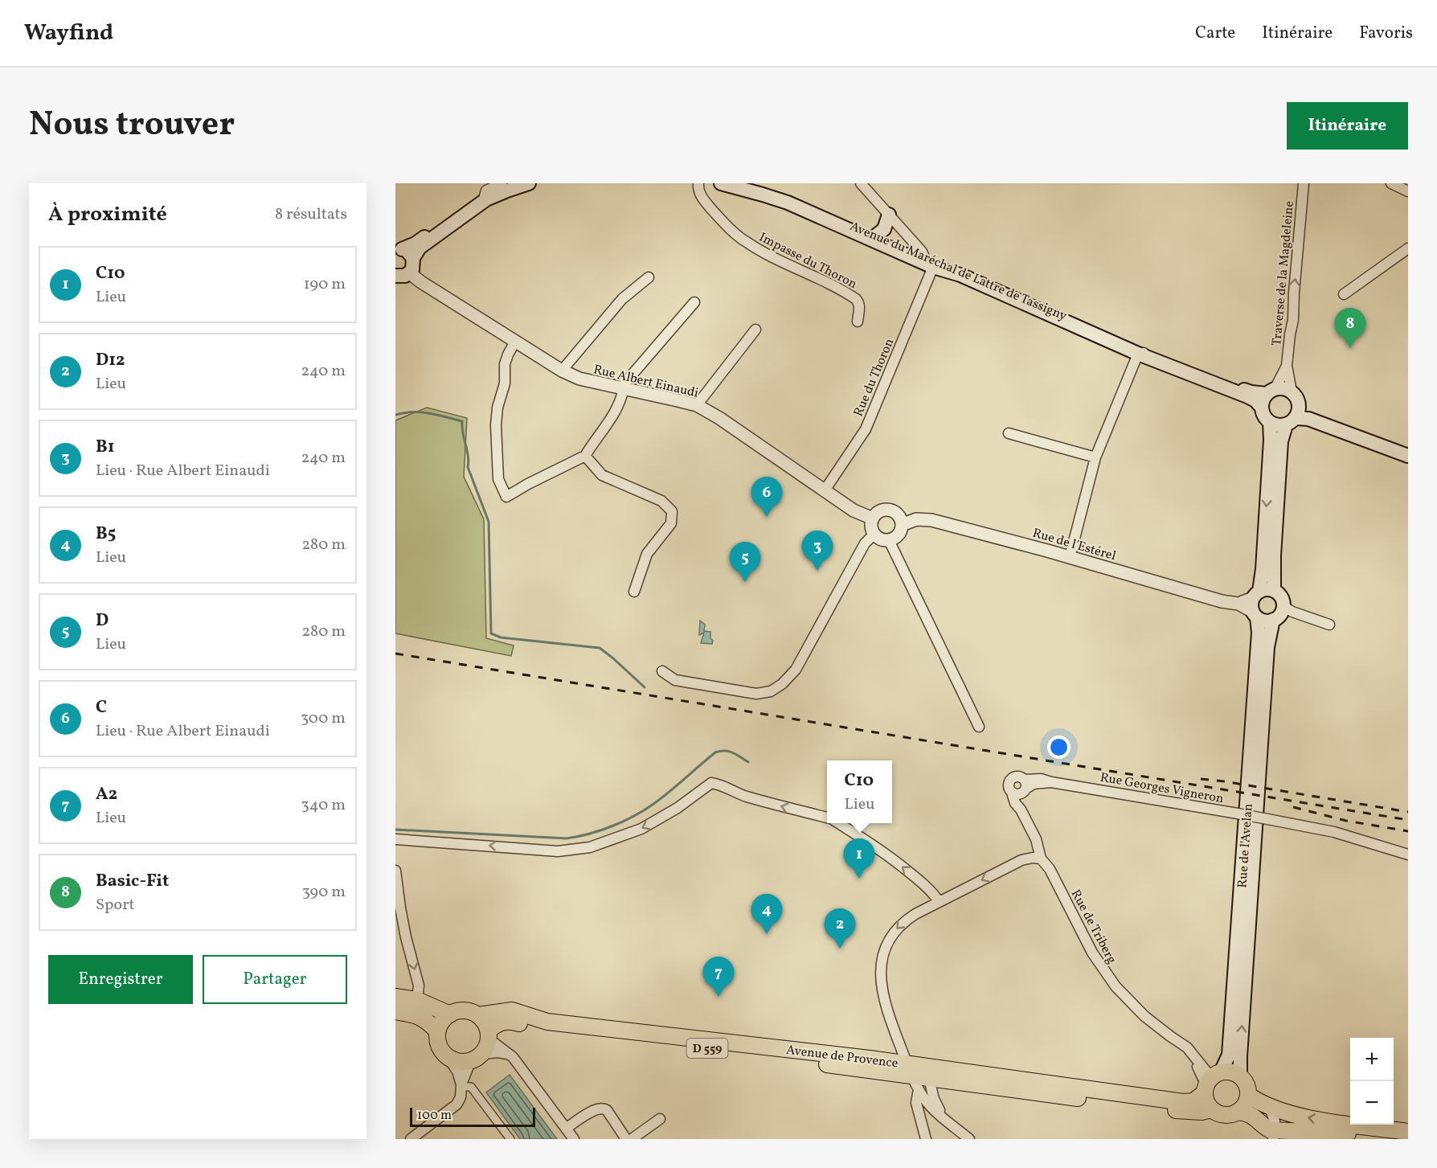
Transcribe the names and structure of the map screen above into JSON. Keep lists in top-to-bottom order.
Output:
{
  "streets": {
    "main road": [
      "Avenue du Maréchal de Lattre de Tassigny",
      "Rue de l'Avelan",
      "D 559",
      "Avenue de Provence"
    ],
    "street": [
      "Impasse du Thoron",
      "Traverse de la Magdeleine",
      "Rue du Thoron",
      "Rue Albert Einaudi",
      "Rue de l'Estérel",
      "Rue Georges Vigneron",
      "Rue de Triberg"
    ]
  },
  "crossings": [
    ["Avenue du Maréchal de Lattre de Tassigny", "Traverse de la Magdeleine"],
    ["Avenue du Maréchal de Lattre de Tassigny", "Rue du Thoron"],
    ["Rue du Thoron", "Rue Albert Einaudi"],
    ["Rue Albert Einaudi", "Rue de l'Estérel"],
    ["Rue de l'Estérel", "Rue de l'Avelan"],
    ["Rue Georges Vigneron", "Rue de Triberg"],
    ["Rue de l'Avelan", "Rue de Triberg"],
    ["Rue de l'Avelan", "Avenue de Provence"],
    ["Rue de Triberg", "Avenue de Provence"]
  ],
  "one_way": ["Traverse de la Magdeleine"],
  "scale_bar": "100 m",
  "page": {
    "header": "Wayfind",
    "nav": ["Carte", "Itinéraire", "Favoris"],
    "title": "Nous trouver",
    "buttons": [
      "Itinéraire",
      ["Enregistrer", "Partager"]
    ],
    "heading": ["À proximité", "8 résultats"],
    "list": [
      {
        "mark": "1",
        "name": "C10",
        "note": "Lieu",
        "value": "190 m"
      },
      {
        "mark": "2",
        "name": "D12",
        "note": "Lieu",
        "value": "240 m"
      },
      {
        "mark": "3",
        "name": "B1",
        "note": "Lieu · Rue Albert Einaudi",
        "value": "240 m"
      },
      {
        "mark": "4",
        "name": "B5",
        "note": "Lieu",
        "value": "280 m"
      },
      {
        "mark": "5",
        "name": "D",
        "note": "Lieu",
        "value": "280 m"
      },
      {
        "mark": "6",
        "name": "C",
        "note": "Lieu · Rue Albert Einaudi",
        "value": "300 m"
      },
      {
        "mark": "7",
        "name": "A2",
        "note": "Lieu",
        "value": "340 m"
      },
      {
        "mark": "8",
        "name": "Basic-Fit",
        "note": "Sport",
        "value": "390 m"
      }
    ],
    "pins": [
      "8",
      "6",
      "3",
      "5",
      "1",
      "4",
      "2",
      "7"
    ],
    "popup": ["C10", "Lieu"],
    "map_buttons": ["+", "−"],
    "scale": "100 m"
  }
}
